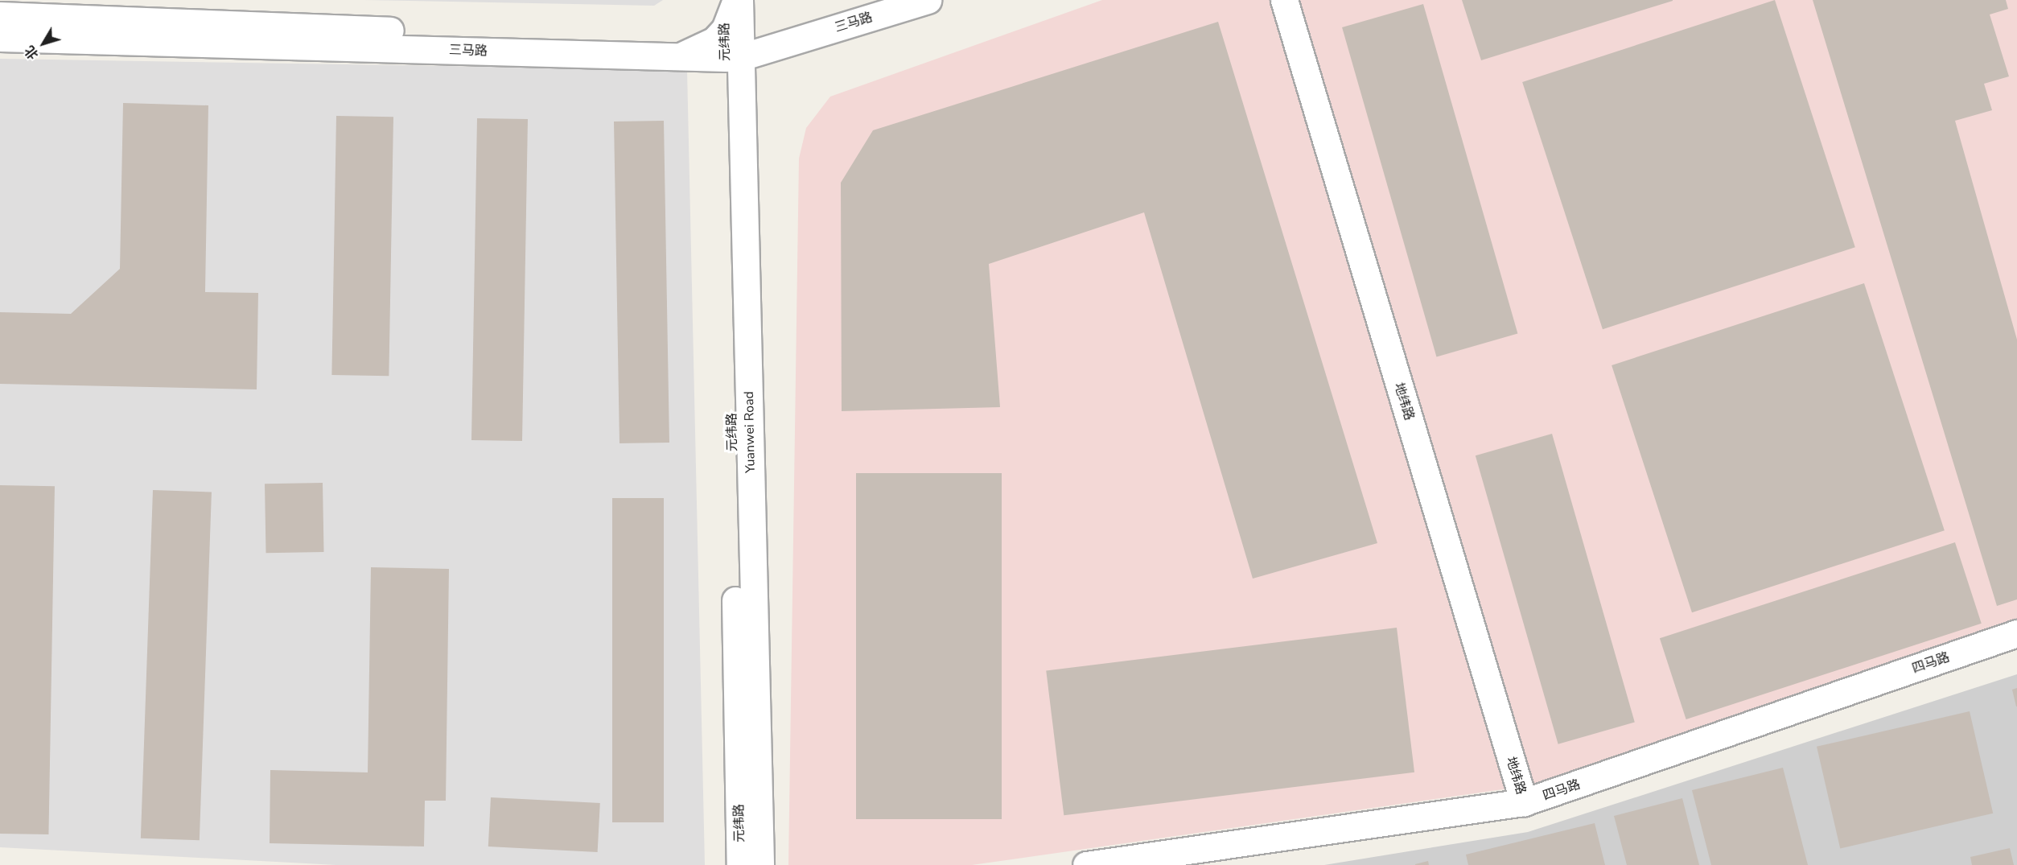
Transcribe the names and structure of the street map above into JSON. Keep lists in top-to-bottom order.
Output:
{
  "streets": {
    "street": [
      "三马路",
      "元纬路",
      "地纬路",
      "Yuanwei Road",
      "四马路"
    ]
  },
  "crossings": [
    ["三马路", "元纬路"],
    ["三马路", "Yuanwei Road"],
    ["元纬路", "Yuanwei Road"],
    ["地纬路", "四马路"]
  ],
  "north": "bottom left"
}
